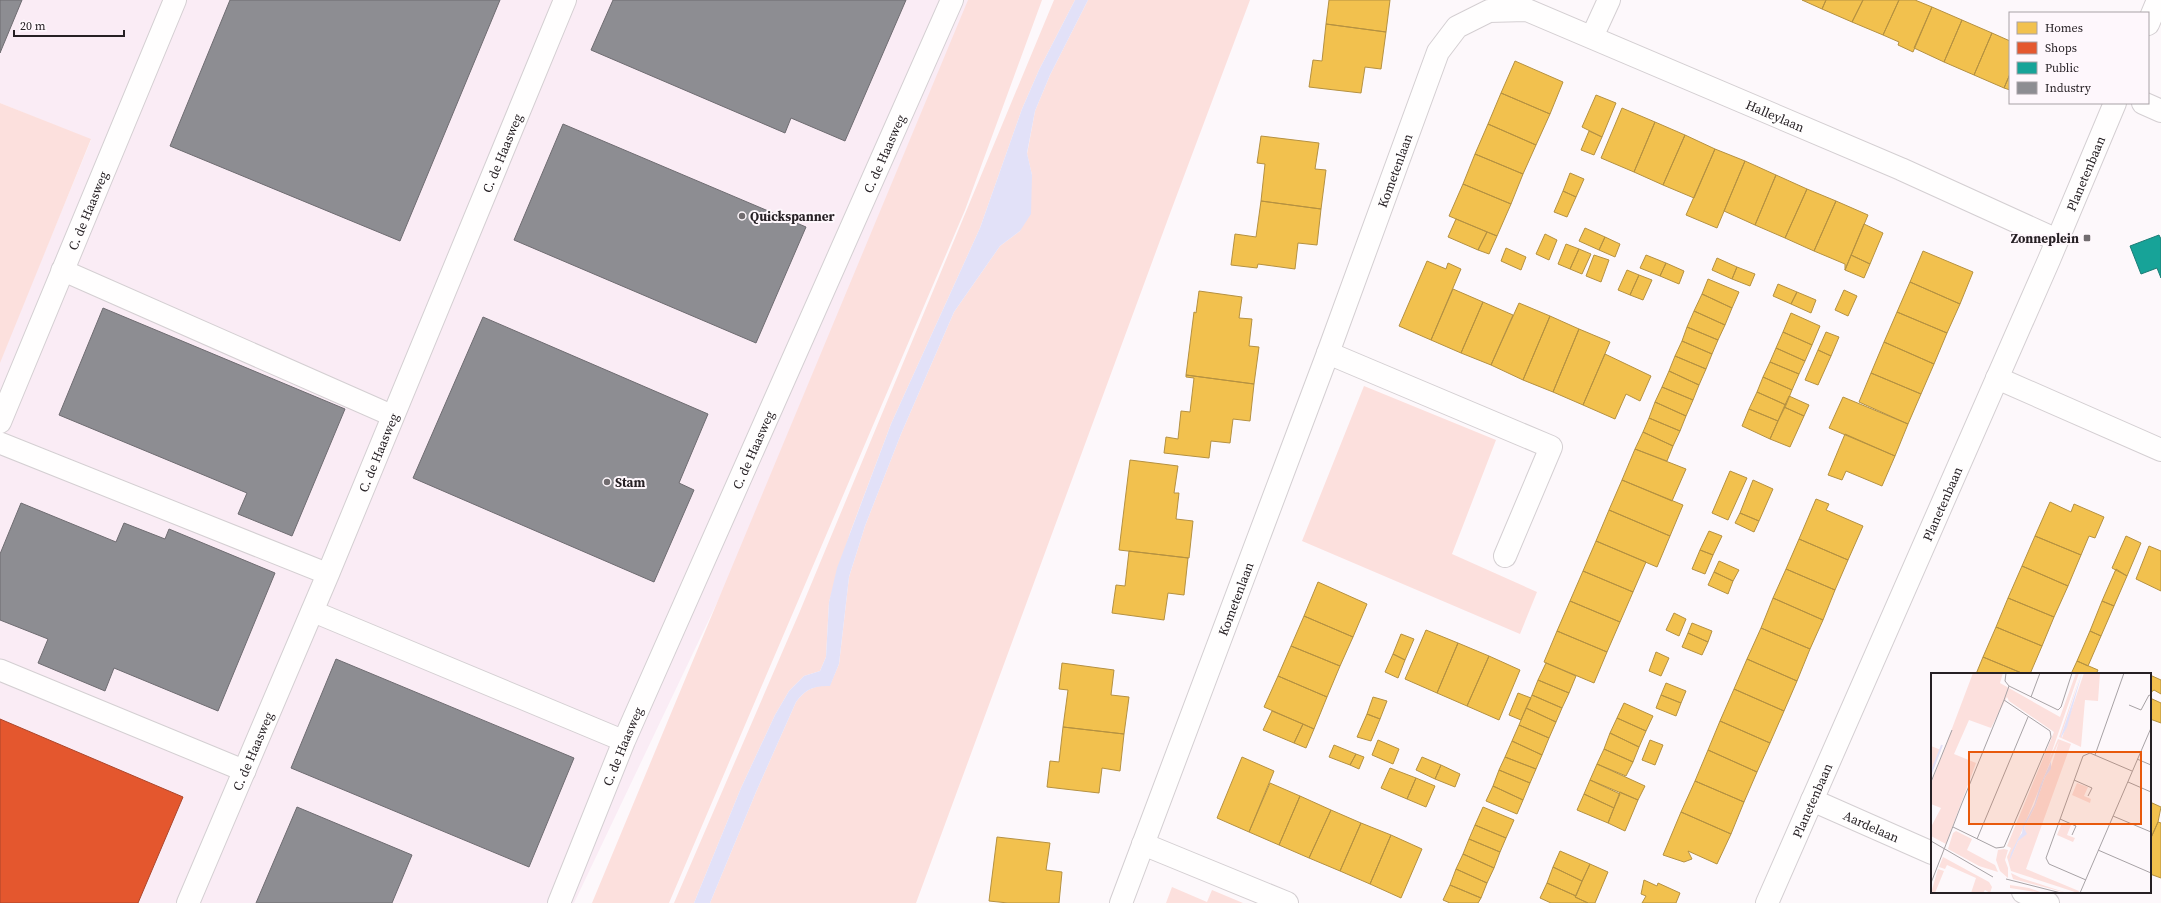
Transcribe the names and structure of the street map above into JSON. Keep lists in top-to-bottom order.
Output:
{
  "streets": {
    "street": [
      "Halleylaan",
      "C. de Haasweg",
      "Kometenlaan",
      "Planetenbaan",
      "Aardelaan"
    ]
  },
  "crossings": [
    ["Halleylaan", "Kometenlaan"],
    ["Halleylaan", "Planetenbaan"],
    ["Planetenbaan", "Aardelaan"]
  ],
  "places": {
    "other": ["Quickspanner", "Stam"],
    "transit": ["Zonneplein"]
  },
  "legend": [
    "Homes",
    "Shops",
    "Public",
    "Industry"
  ],
  "scale_bar": "20 m"
}
